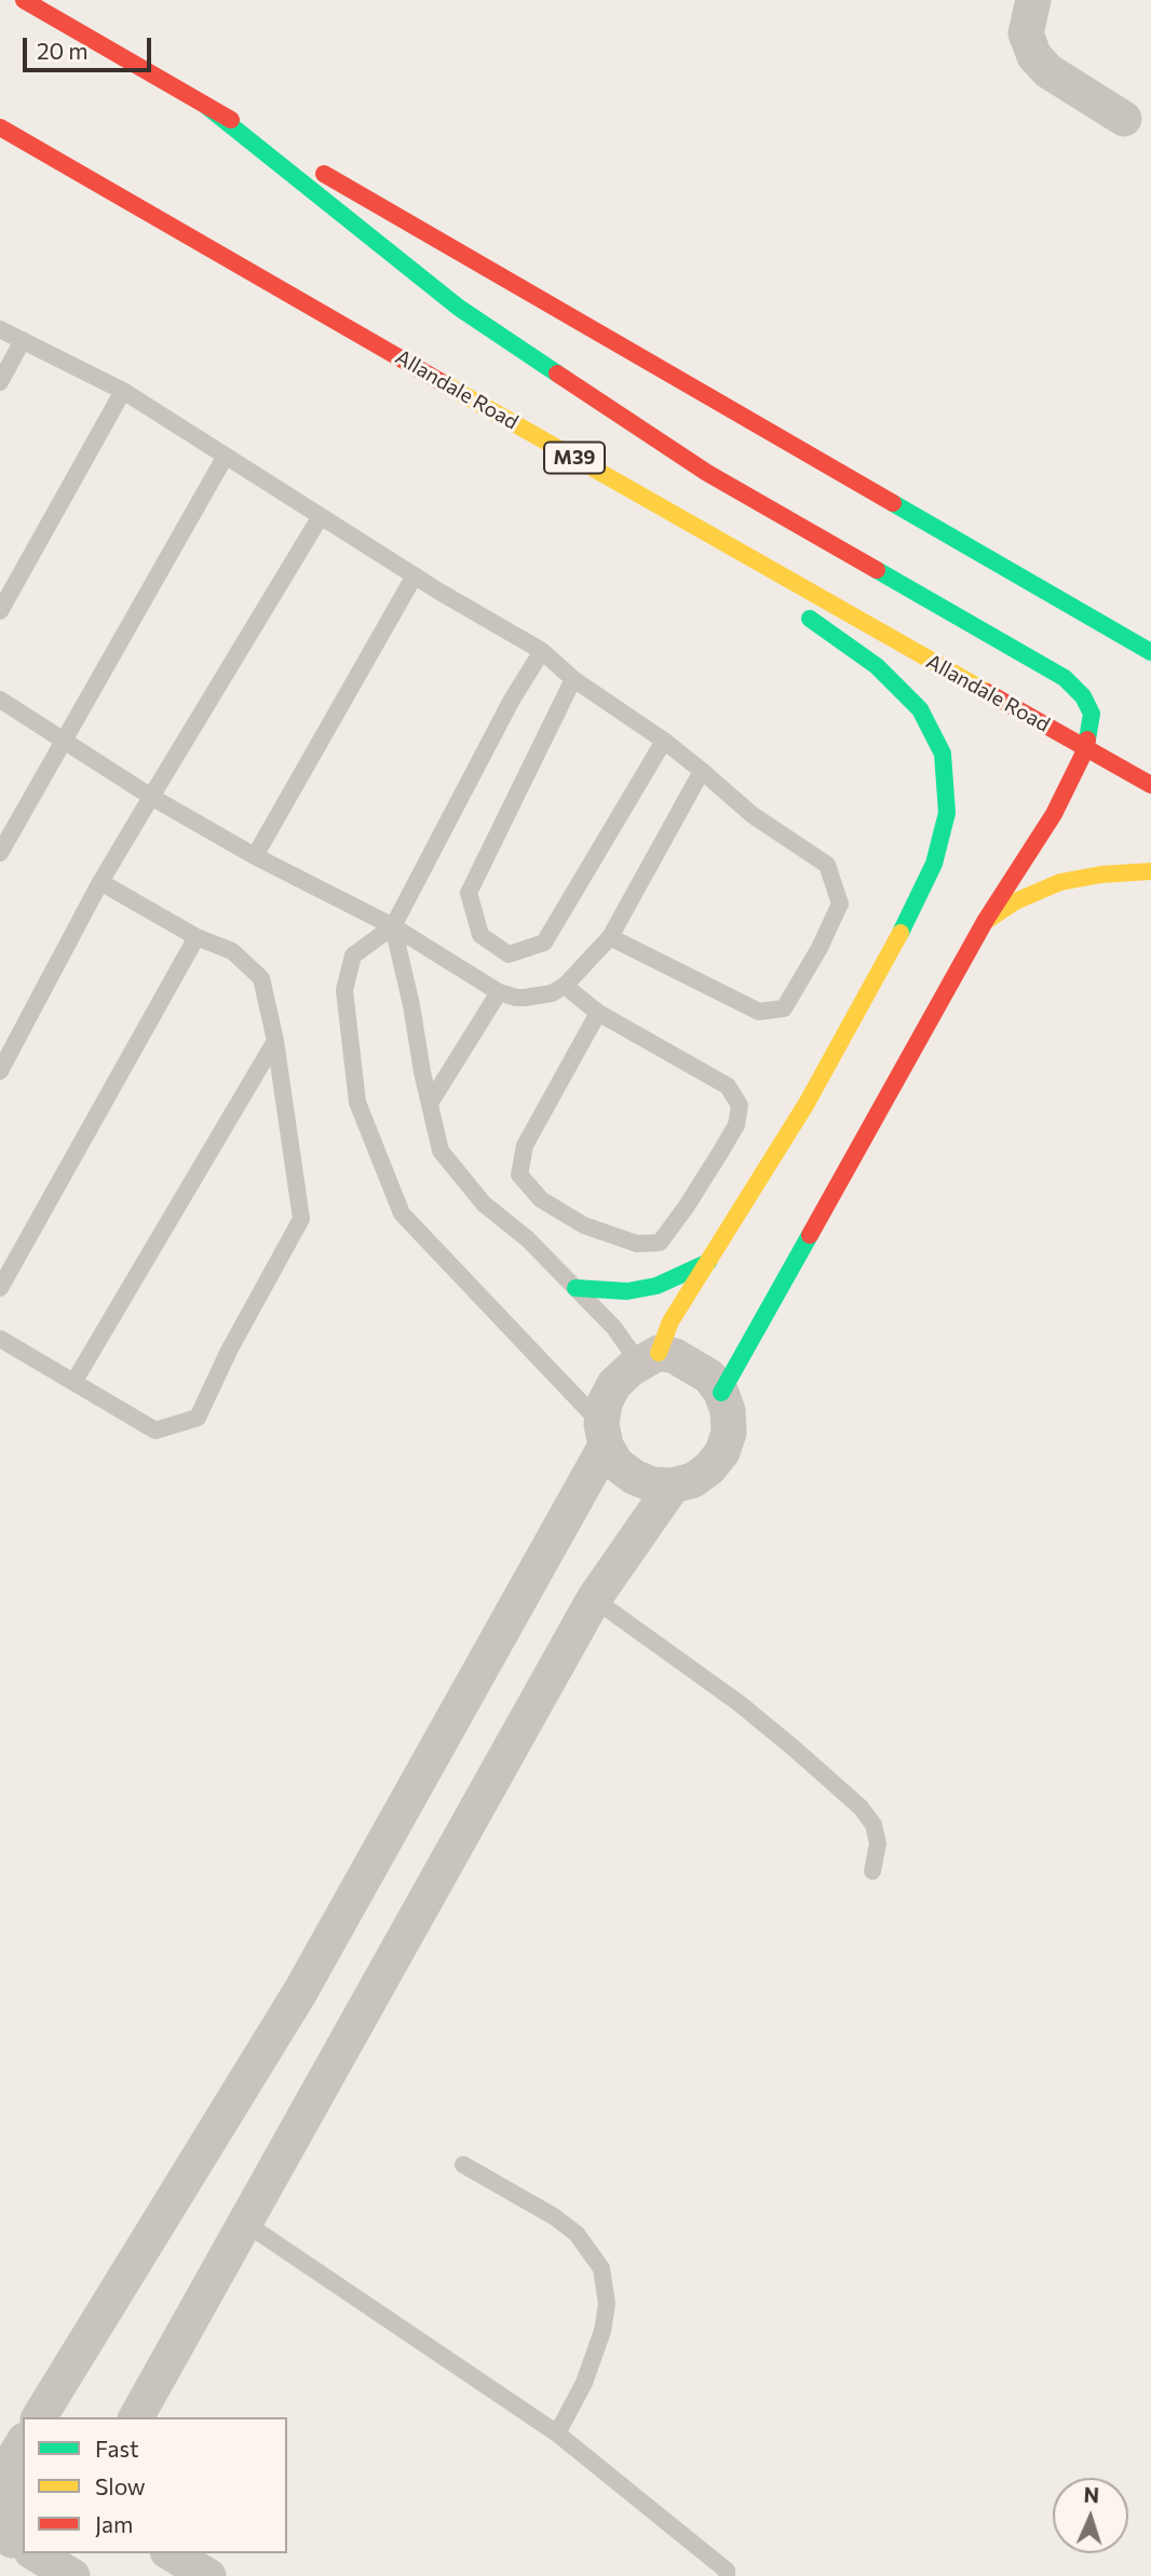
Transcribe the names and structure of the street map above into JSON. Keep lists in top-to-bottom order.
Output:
{
  "streets": {
    "main road": ["Allandale Road", "M39"]
  },
  "legend": ["Fast", "Slow", "Jam"],
  "scale_bar": "20 m",
  "north": "top"
}
